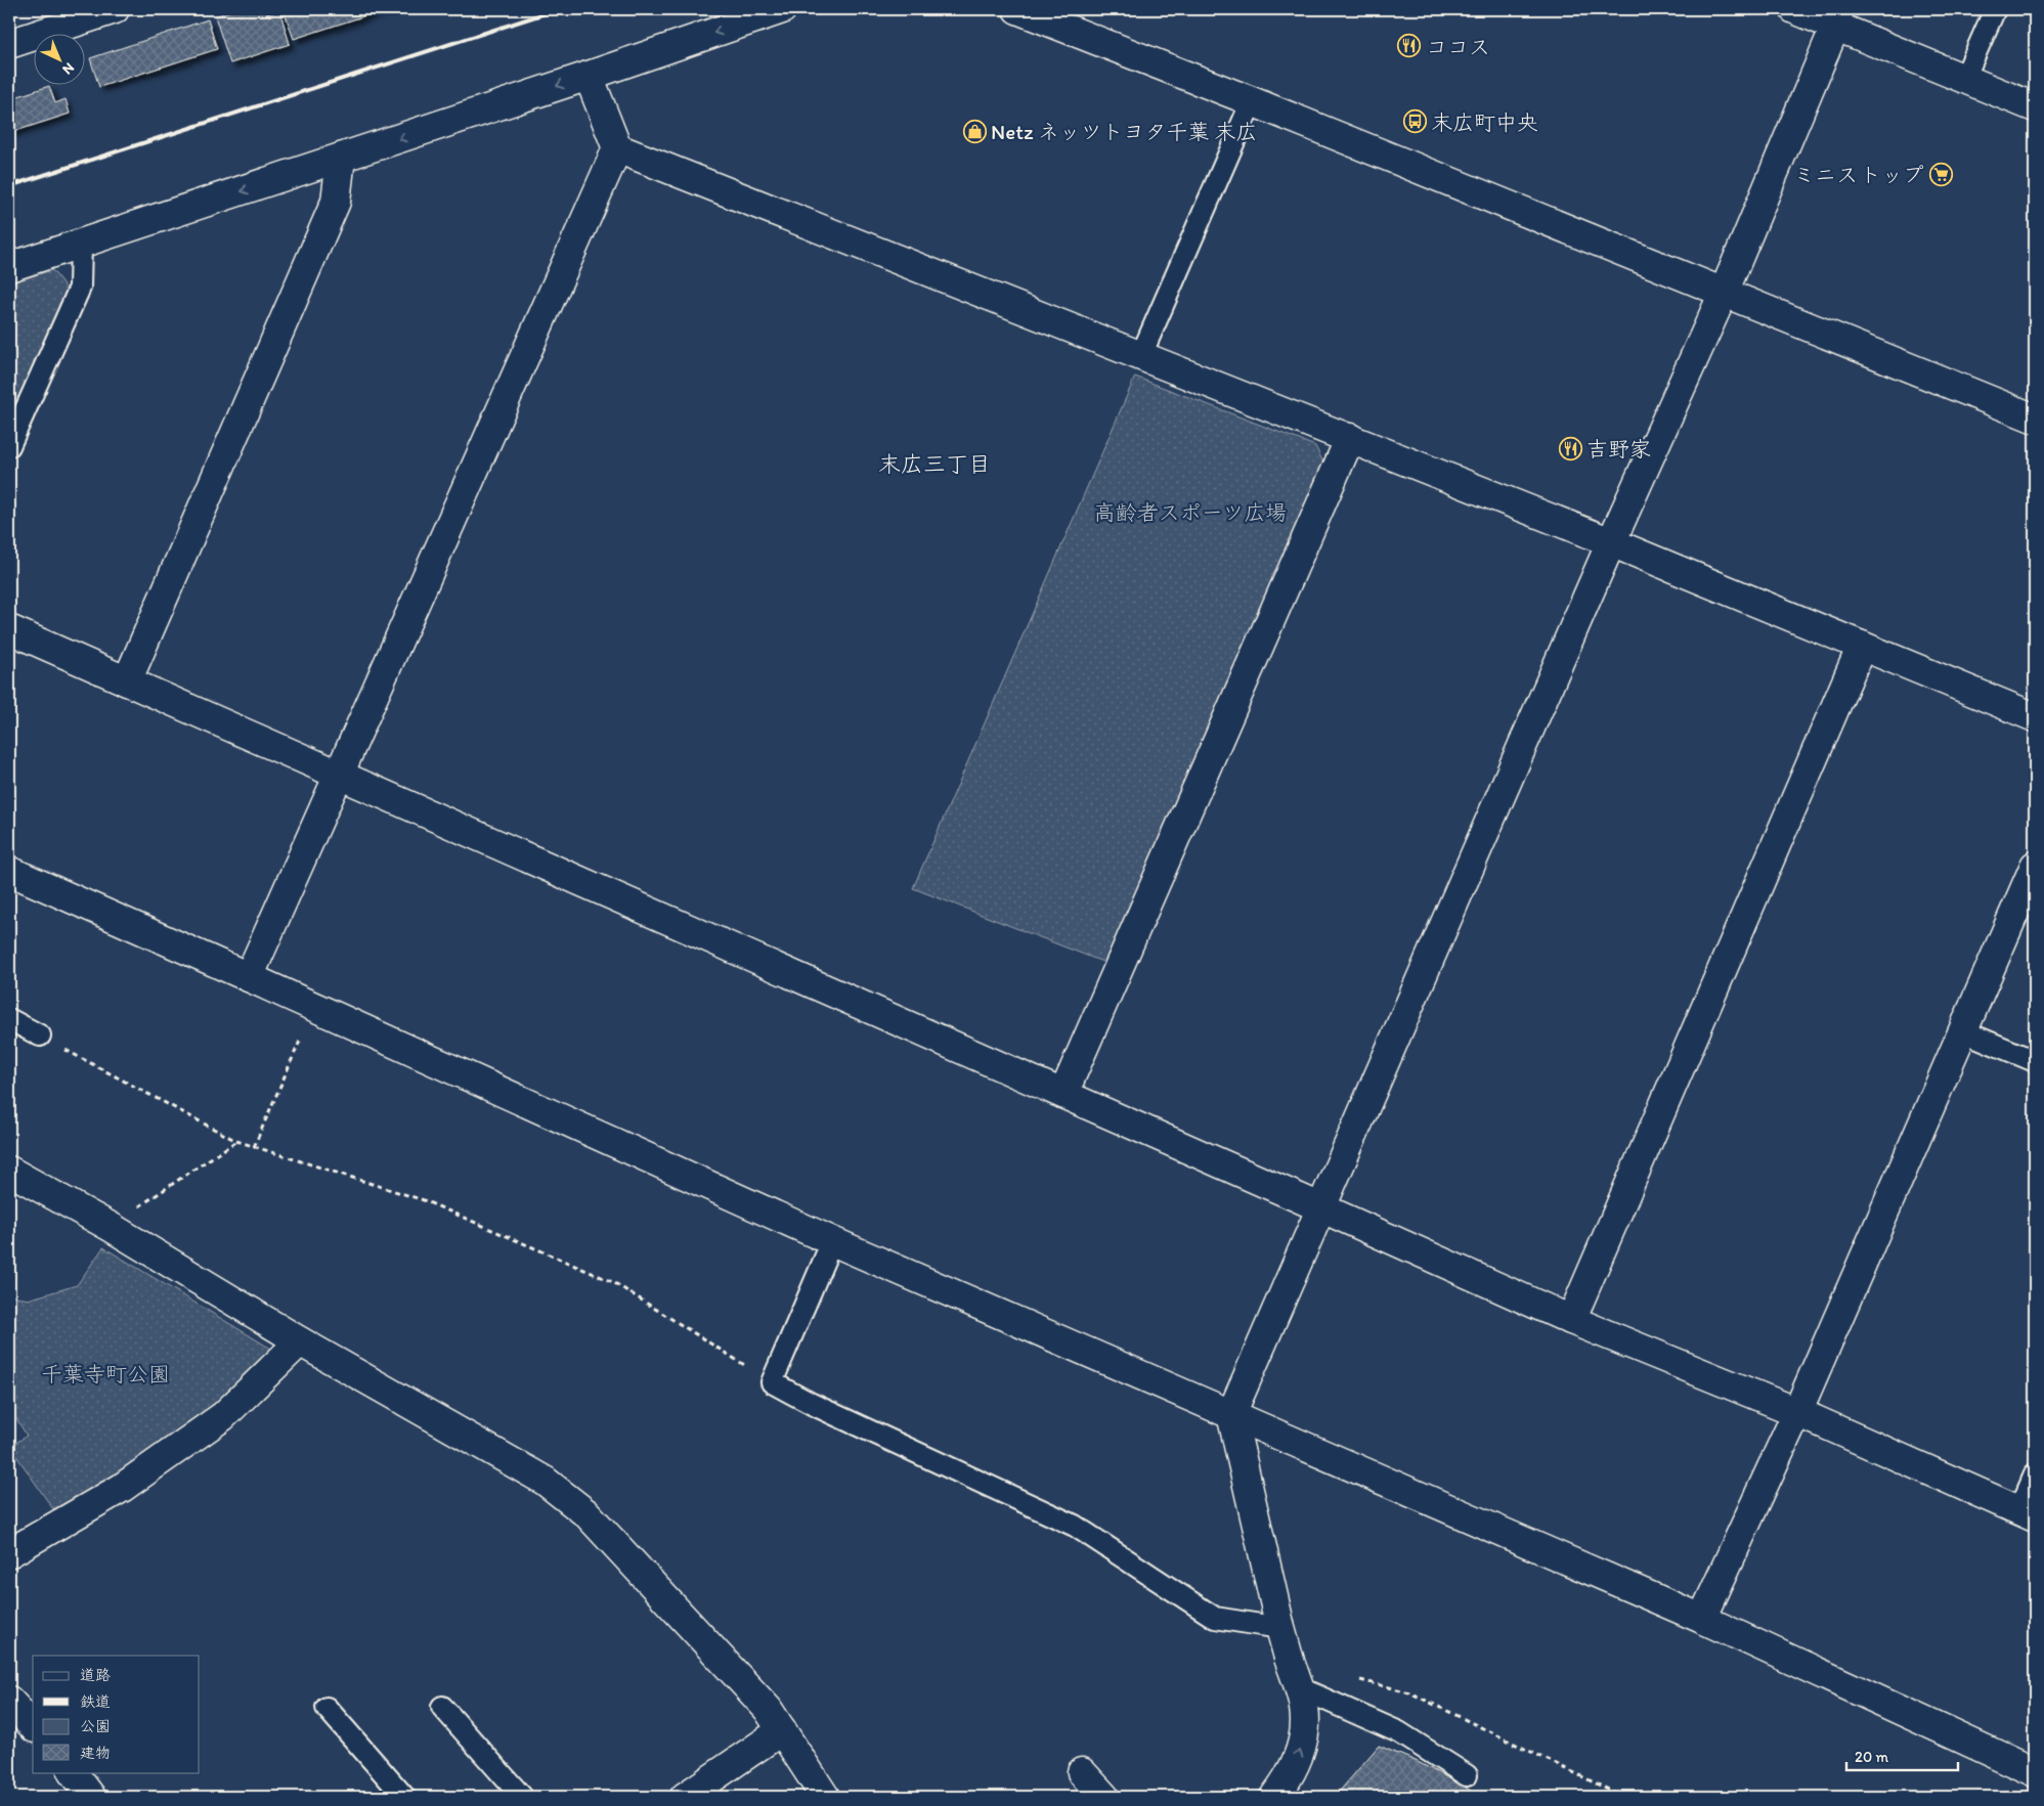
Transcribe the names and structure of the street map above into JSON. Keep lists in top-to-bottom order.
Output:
{
  "districts": ["末広三丁目"],
  "parks": ["高齢者スポーツ広場", "千葉寺町公園"],
  "places": {
    "restaurant": ["ココス", "吉野家"],
    "bus stop": ["末広町中央"],
    "shop": ["Netz ネッツトヨタ千葉 末広"],
    "supermarket": ["ミニストップ"]
  },
  "legend": [
    "道路",
    "鉄道",
    "公園",
    "建物"
  ],
  "scale_bar": "20 m",
  "north": "bottom right"
}
